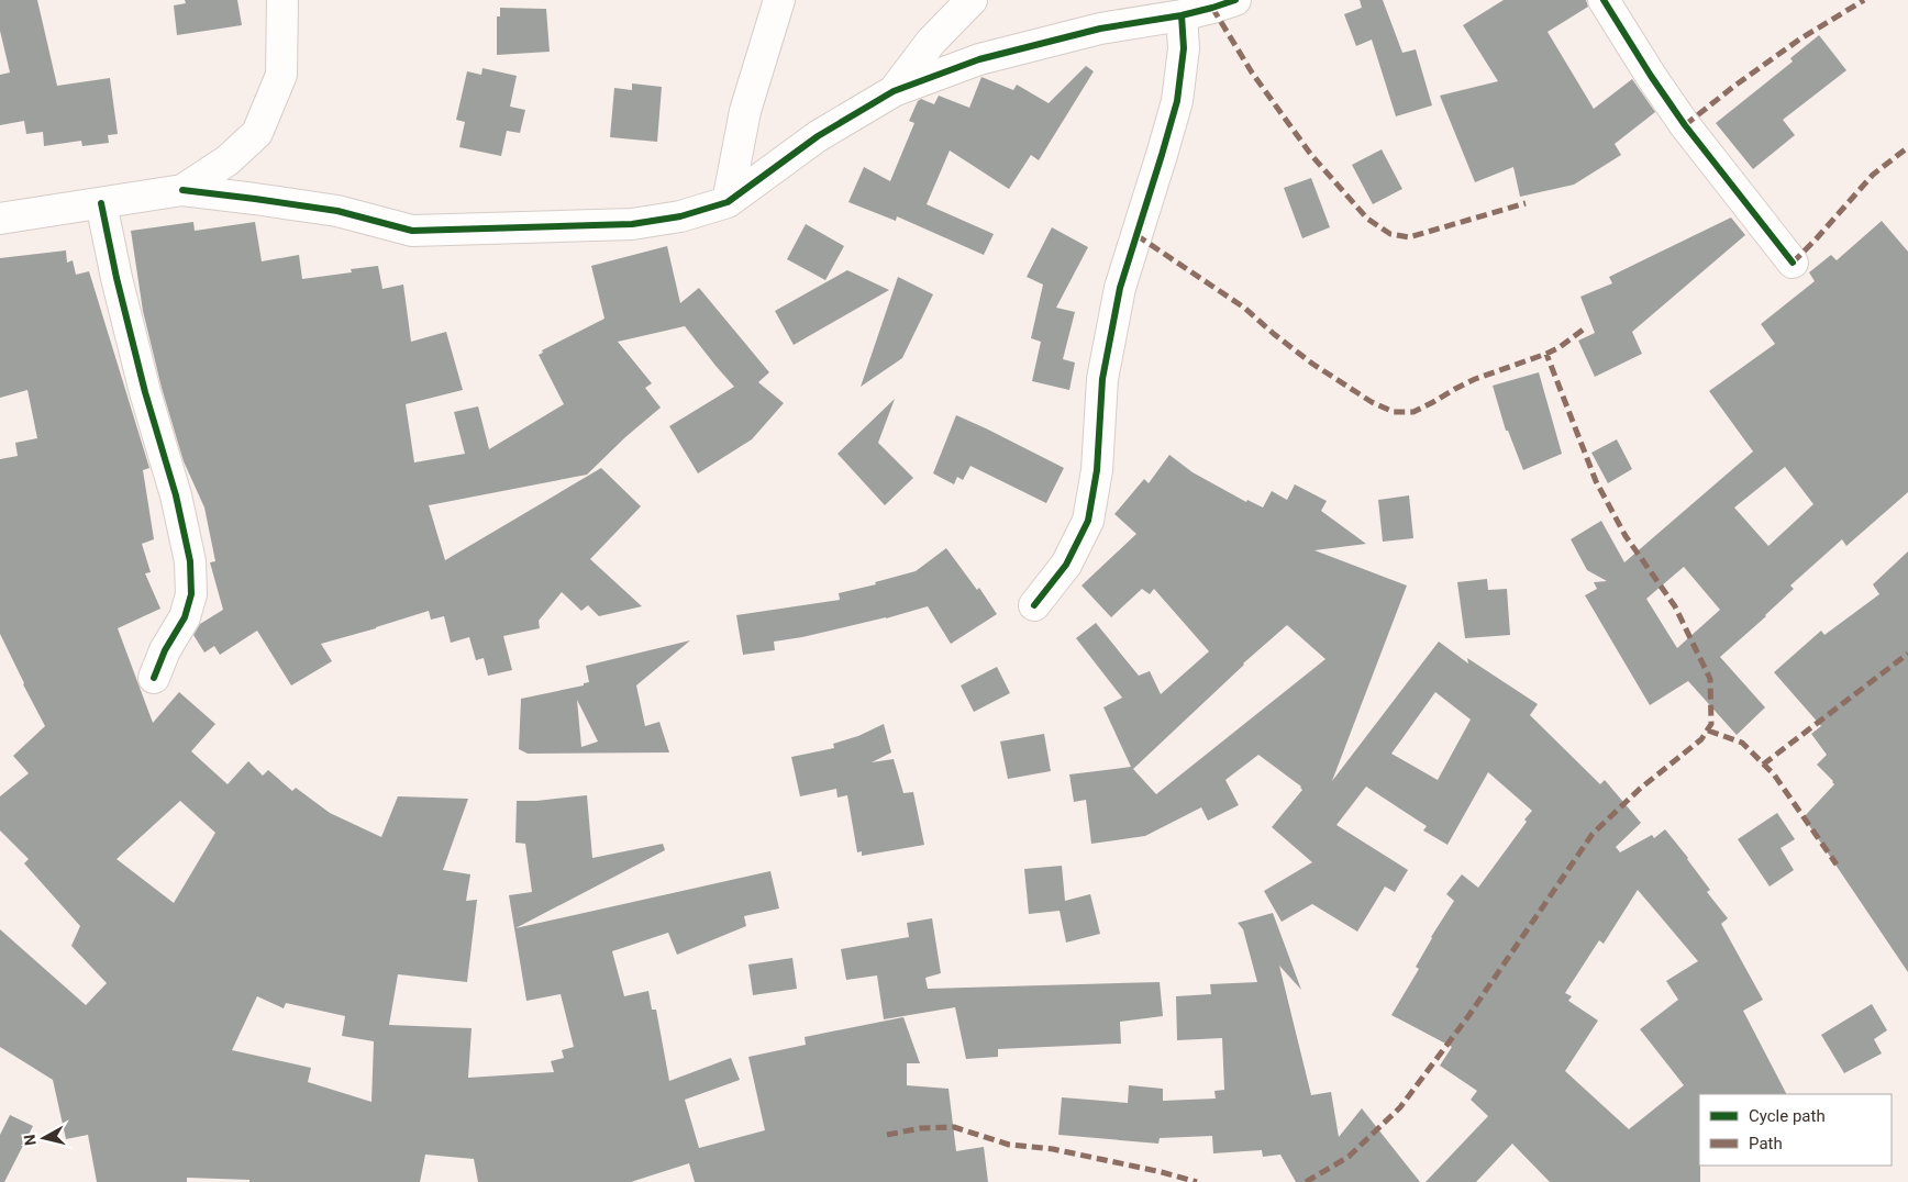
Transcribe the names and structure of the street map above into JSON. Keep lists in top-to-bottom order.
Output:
{
  "legend": ["Cycle path", "Path"],
  "north": "left"
}
